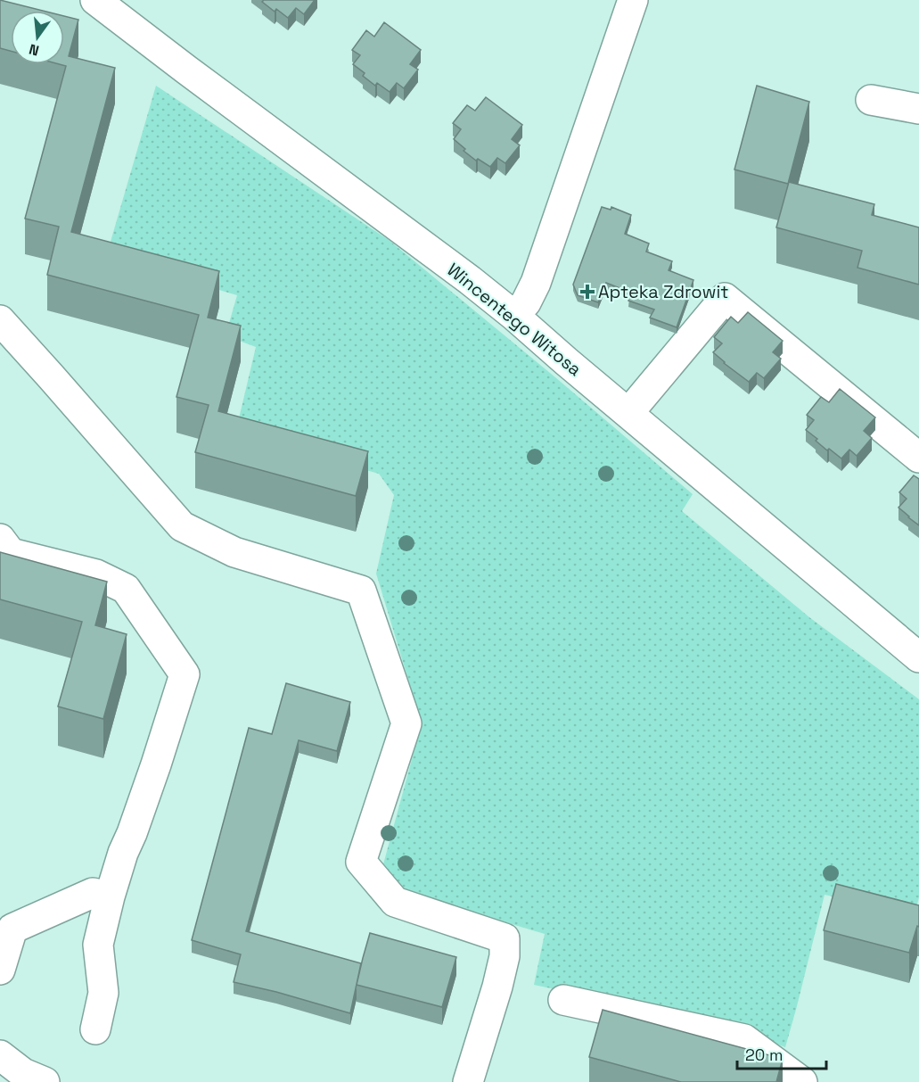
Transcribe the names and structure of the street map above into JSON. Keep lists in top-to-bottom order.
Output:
{
  "streets": {
    "street": ["Wincentego Witosa"]
  },
  "places": {
    "health": ["Apteka Zdrowit"]
  },
  "scale_bar": "20 m",
  "north": "bottom"
}
